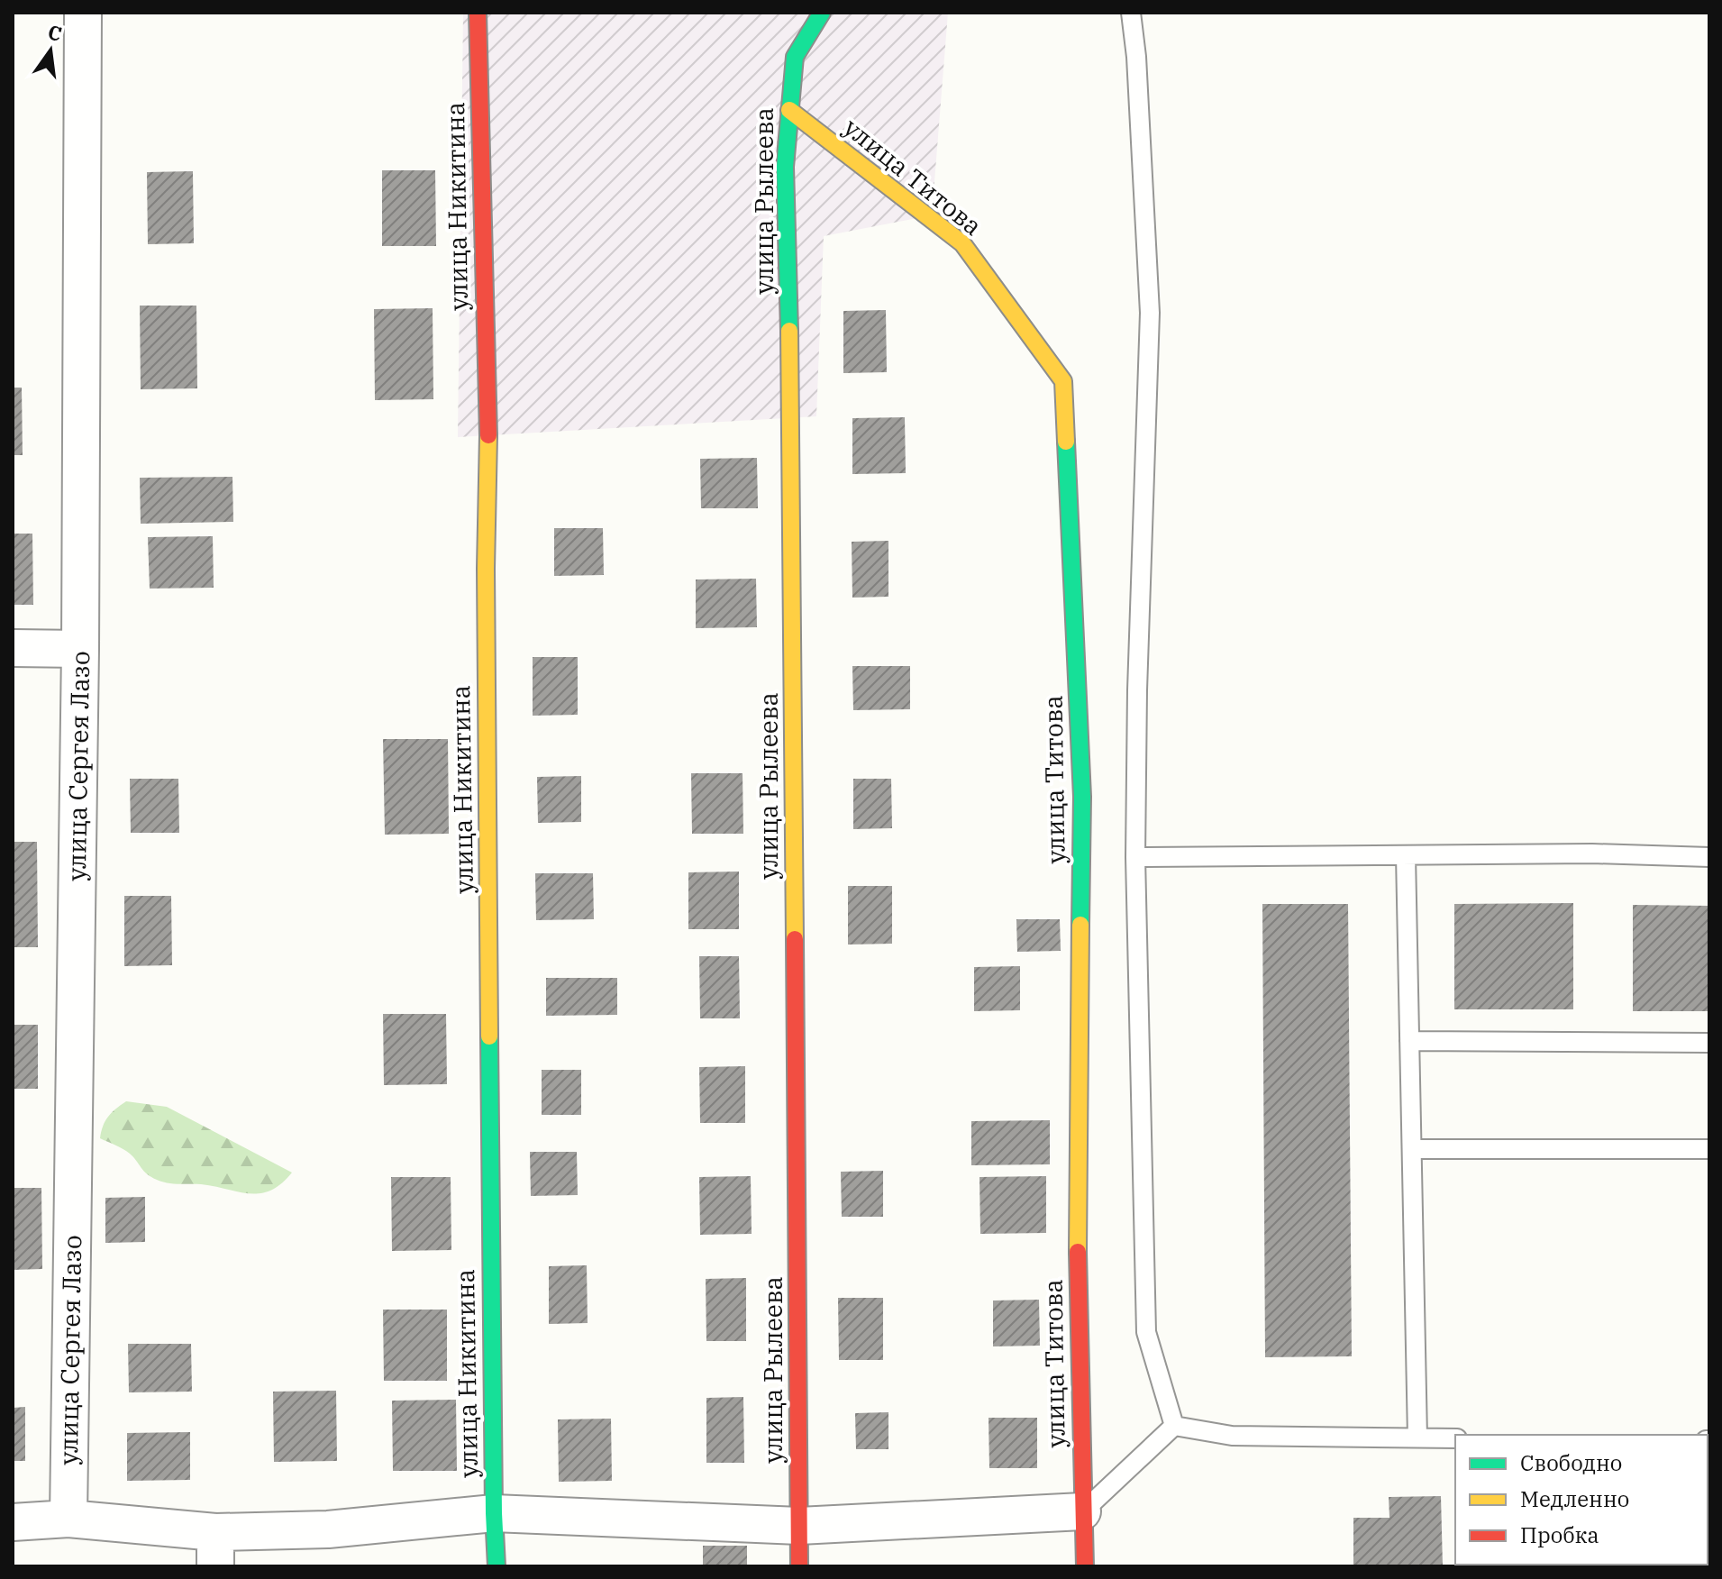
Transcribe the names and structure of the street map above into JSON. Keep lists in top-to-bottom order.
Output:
{
  "streets": {
    "street": [
      "улица Титова",
      "улица Рылеева",
      "улица Никитина",
      "улица Сергея Лазо"
    ]
  },
  "crossings": [
    ["улица Титова", "улица Рылеева"]
  ],
  "legend": ["Свободно", "Медленно", "Пробка"],
  "north": "top"
}
